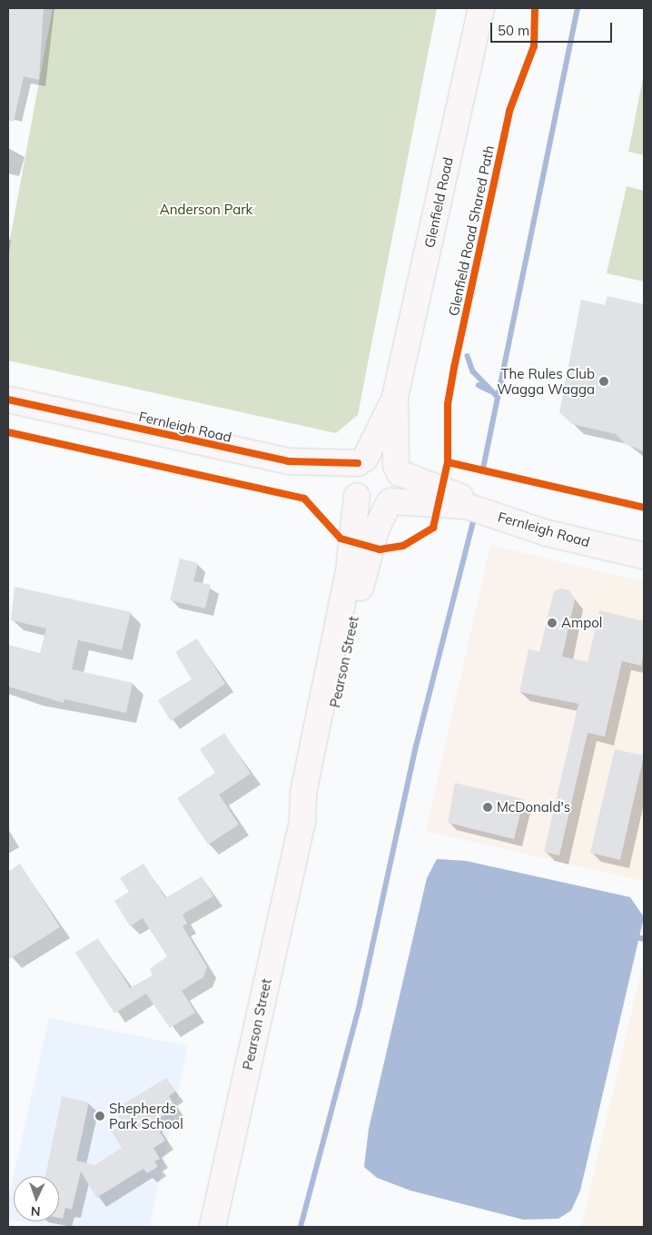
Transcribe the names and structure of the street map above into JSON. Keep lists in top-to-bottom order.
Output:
{
  "streets": {
    "main road": ["Glenfield Road", "Fernleigh Road", "Pearson Street"],
    "cycle path": ["Glenfield Road Shared Path"]
  },
  "crossings": [
    ["Glenfield Road", "Fernleigh Road"],
    ["Glenfield Road", "Pearson Street"],
    ["Fernleigh Road", "Pearson Street"]
  ],
  "parks": ["Anderson Park"],
  "places": [
    "The Rules Club Wagga Wagga",
    "Ampol",
    "McDonald's",
    "Shepherds Park School"
  ],
  "scale_bar": "50 m",
  "north": "bottom"
}
